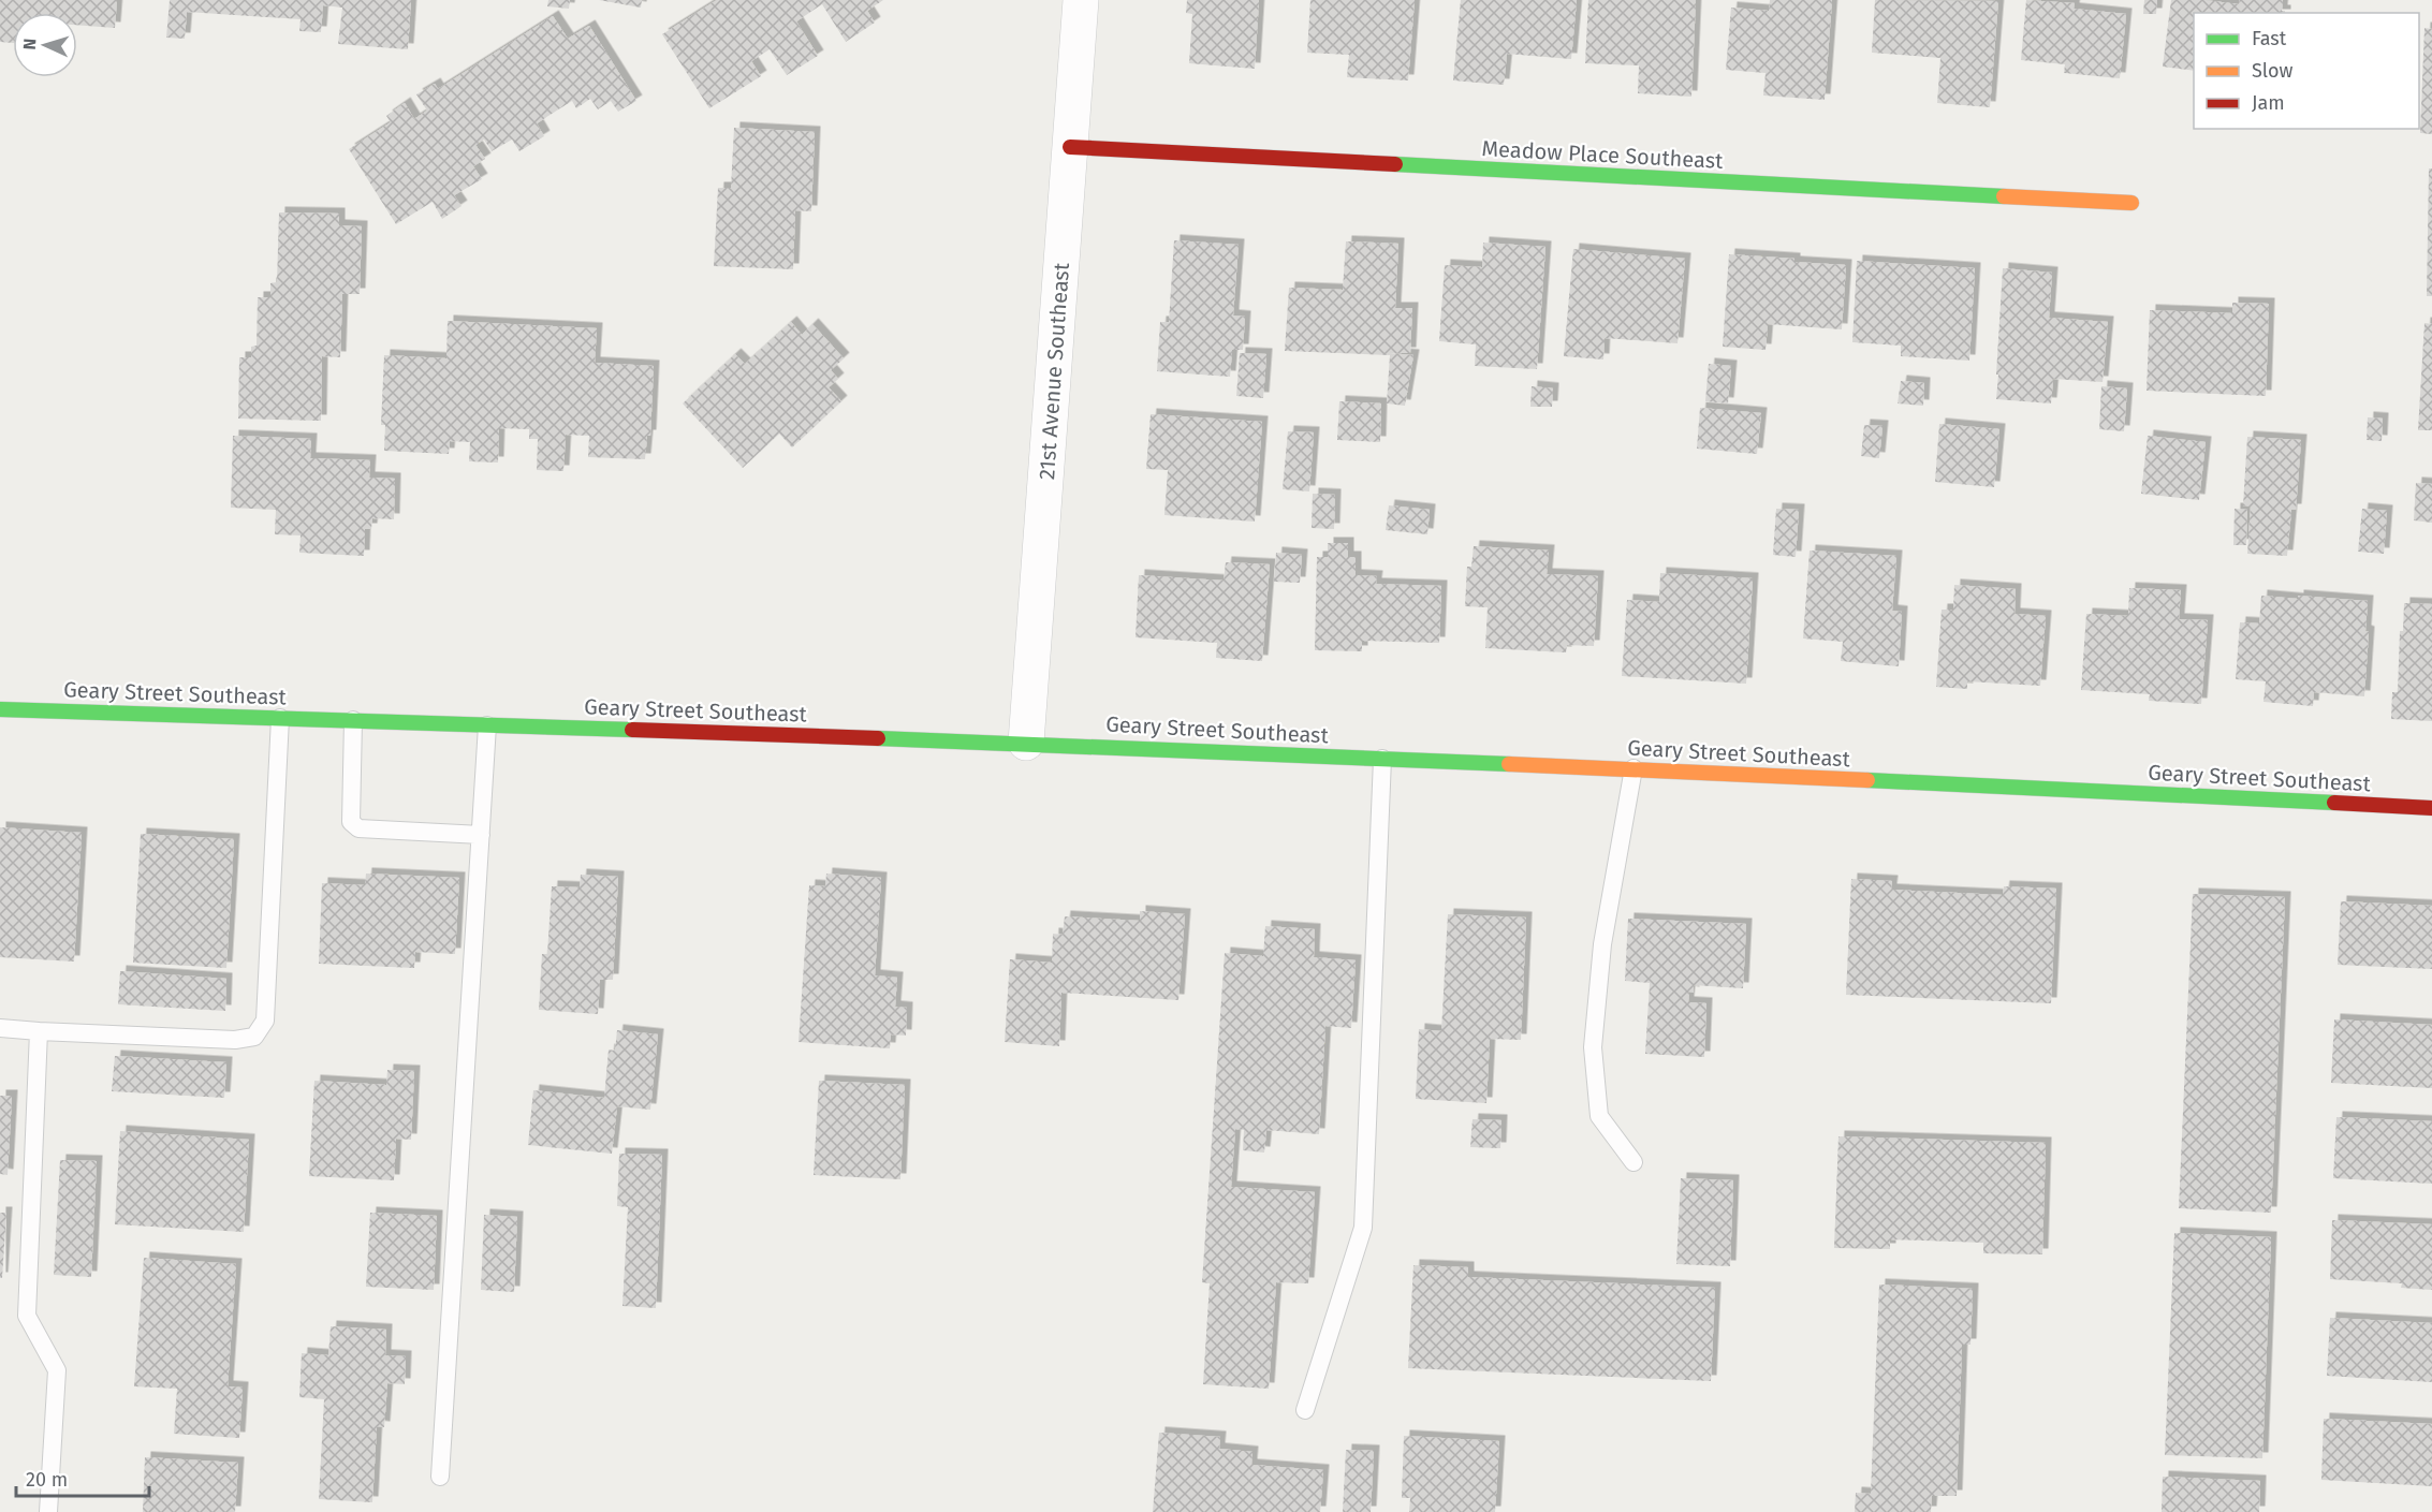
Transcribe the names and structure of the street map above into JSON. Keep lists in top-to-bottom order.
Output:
{
  "streets": {
    "main road": ["Meadow Place Southeast", "Geary Street Southeast"],
    "street": ["21st Avenue Southeast"]
  },
  "crossings": [
    ["Meadow Place Southeast", "21st Avenue Southeast"],
    ["21st Avenue Southeast", "Geary Street Southeast"]
  ],
  "legend": ["Fast", "Slow", "Jam"],
  "scale_bar": "20 m",
  "north": "left"
}
